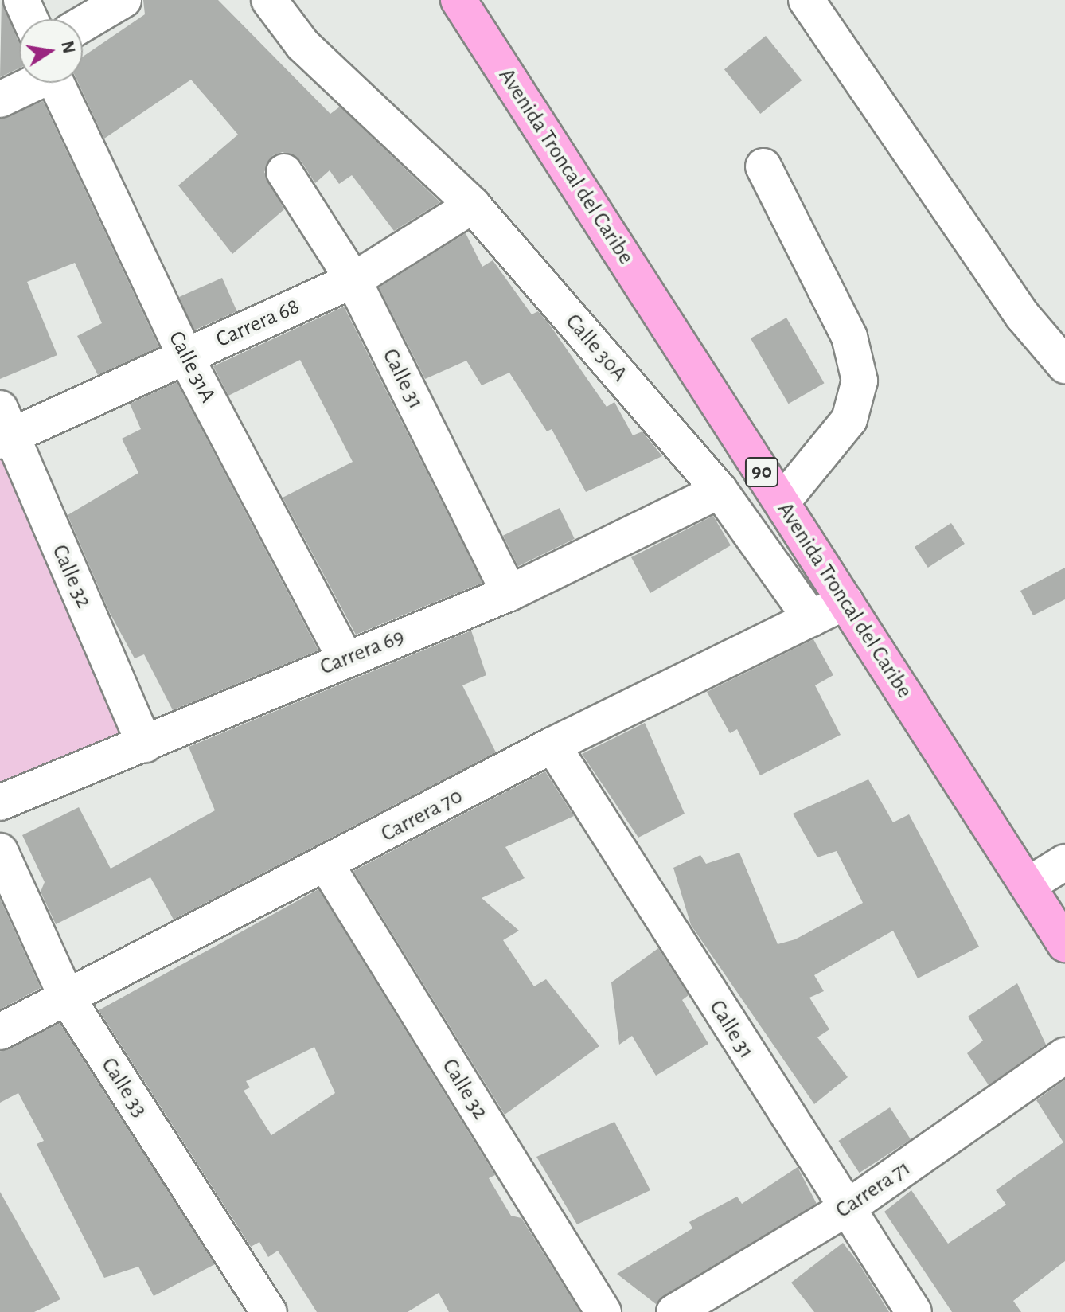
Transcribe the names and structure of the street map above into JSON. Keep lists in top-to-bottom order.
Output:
{
  "streets": {
    "highway": ["Avenida Troncal del Caribe", "90"],
    "street": [
      "Carrera 68",
      "Calle 30A",
      "Calle 31A",
      "Calle 31",
      "Calle 32",
      "Carrera 69",
      "Carrera 70",
      "Calle 33",
      "Carrera 71"
    ]
  },
  "crossings": [
    ["Avenida Troncal del Caribe", "Carrera 70"],
    ["Carrera 68", "Calle 30A"],
    ["Carrera 68", "Calle 31A"],
    ["Carrera 68", "Calle 31"],
    ["Carrera 68", "Calle 32"],
    ["Calle 30A", "Carrera 69"],
    ["Calle 30A", "Carrera 70"],
    ["Calle 31A", "Carrera 69"],
    ["Calle 31", "Carrera 69"],
    ["Calle 31", "Carrera 70"],
    ["Calle 31", "Carrera 71"],
    ["Calle 32", "Carrera 69"],
    ["Calle 32", "Carrera 70"],
    ["Carrera 70", "Calle 33"]
  ],
  "north": "right"
}
